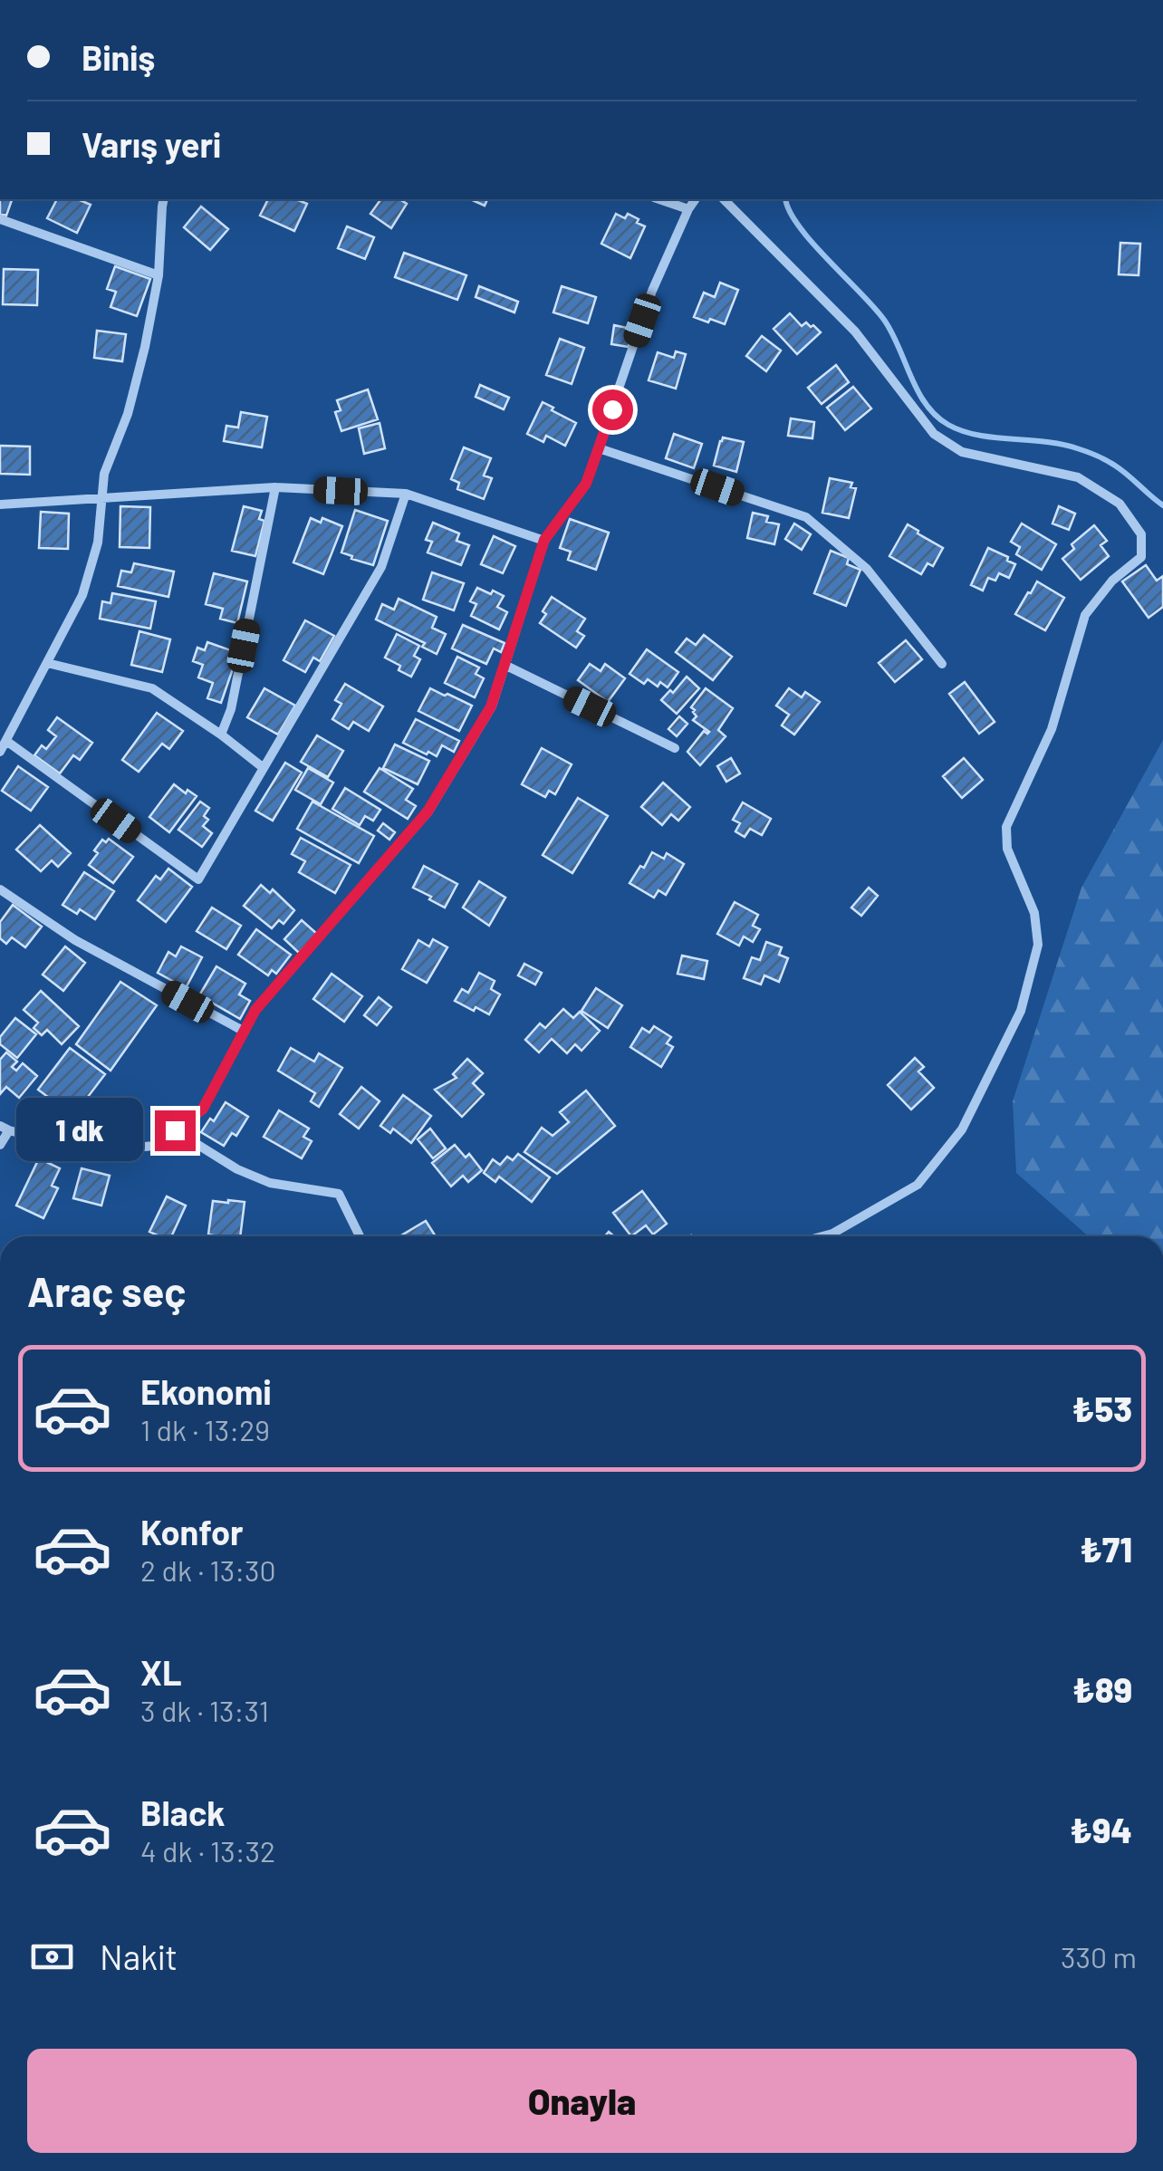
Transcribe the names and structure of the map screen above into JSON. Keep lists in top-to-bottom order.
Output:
{
  "page": {
    "banner": ["Biniş", "Varış yeri"],
    "bubble": "1 dk",
    "heading": "Araç seç",
    "list": [
      {
        "name": "Ekonomi",
        "note": "1 dk · 13:29",
        "value": "₺53"
      },
      {
        "name": "Konfor",
        "note": "2 dk · 13:30",
        "value": "₺71"
      },
      {
        "name": "XL",
        "note": "3 dk · 13:31",
        "value": "₺89"
      },
      {
        "name": "Black",
        "note": "4 dk · 13:32",
        "value": "₺94"
      }
    ],
    "pay": ["Nakit", "330 m"],
    "buttons": "Onayla"
  }
}
